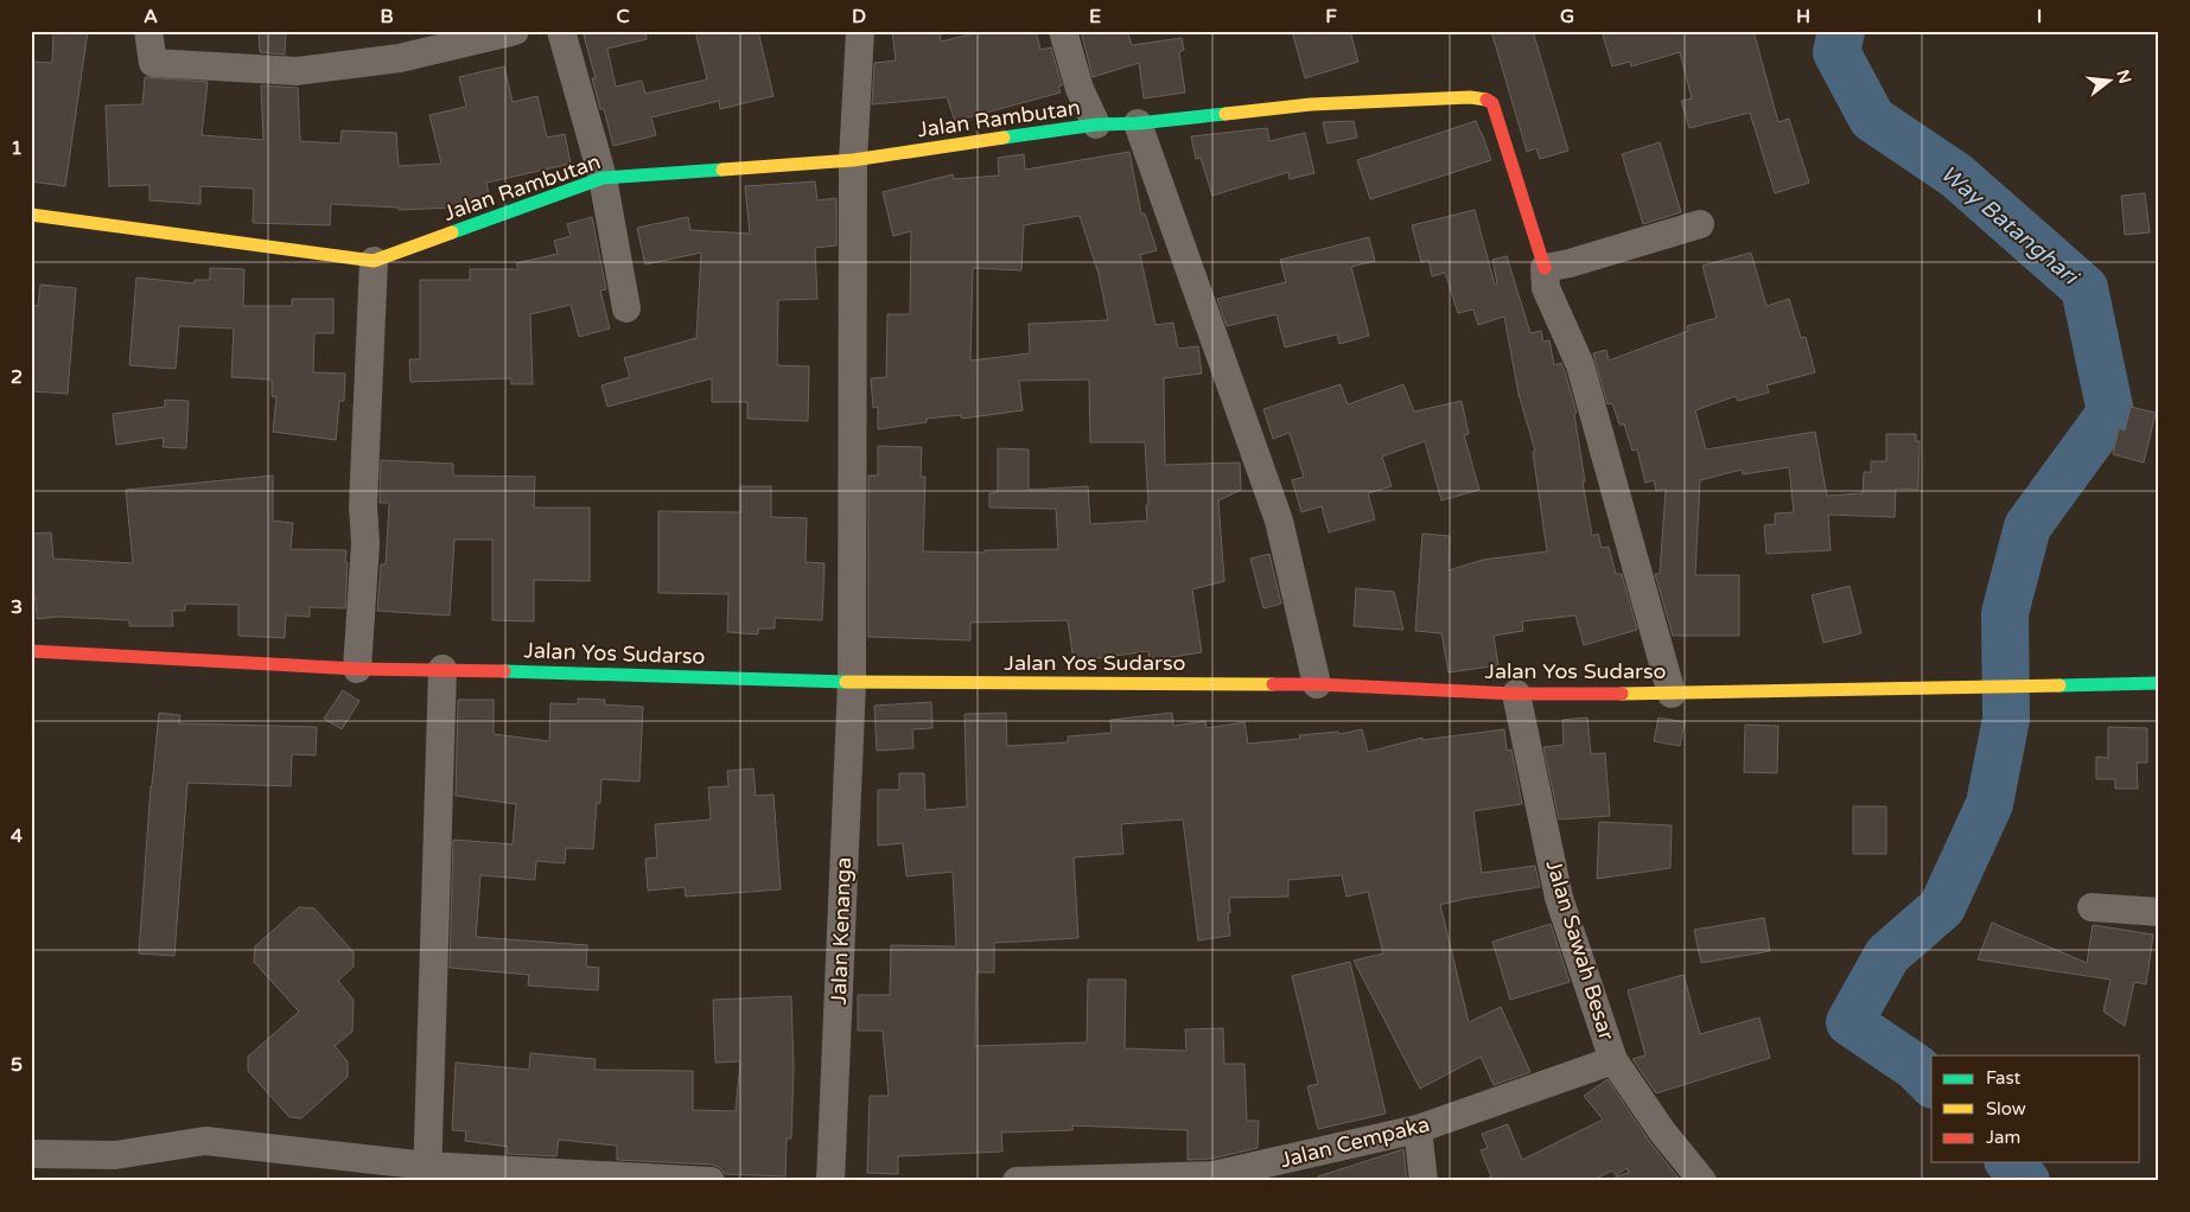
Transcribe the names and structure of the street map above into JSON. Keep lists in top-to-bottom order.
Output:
{
  "streets": {
    "street": [
      "Jalan Rambutan",
      "Jalan Yos Sudarso",
      "Jalan Kenanga",
      "Jalan Sawah Besar",
      "Jalan Cempaka"
    ]
  },
  "crossings": [
    ["Jalan Rambutan", "Jalan Kenanga"],
    ["Jalan Yos Sudarso", "Jalan Kenanga"],
    ["Jalan Yos Sudarso", "Jalan Sawah Besar"],
    ["Jalan Sawah Besar", "Jalan Cempaka"]
  ],
  "water": ["Way Batanghari"],
  "legend": ["Fast", "Slow", "Jam"],
  "north": "right",
  "grid": {
    "columns": [
      "A",
      "B",
      "C",
      "D",
      "E",
      "F",
      "G",
      "H",
      "I"
    ],
    "rows": [
      "1",
      "2",
      "3",
      "4",
      "5"
    ]
  }
}
